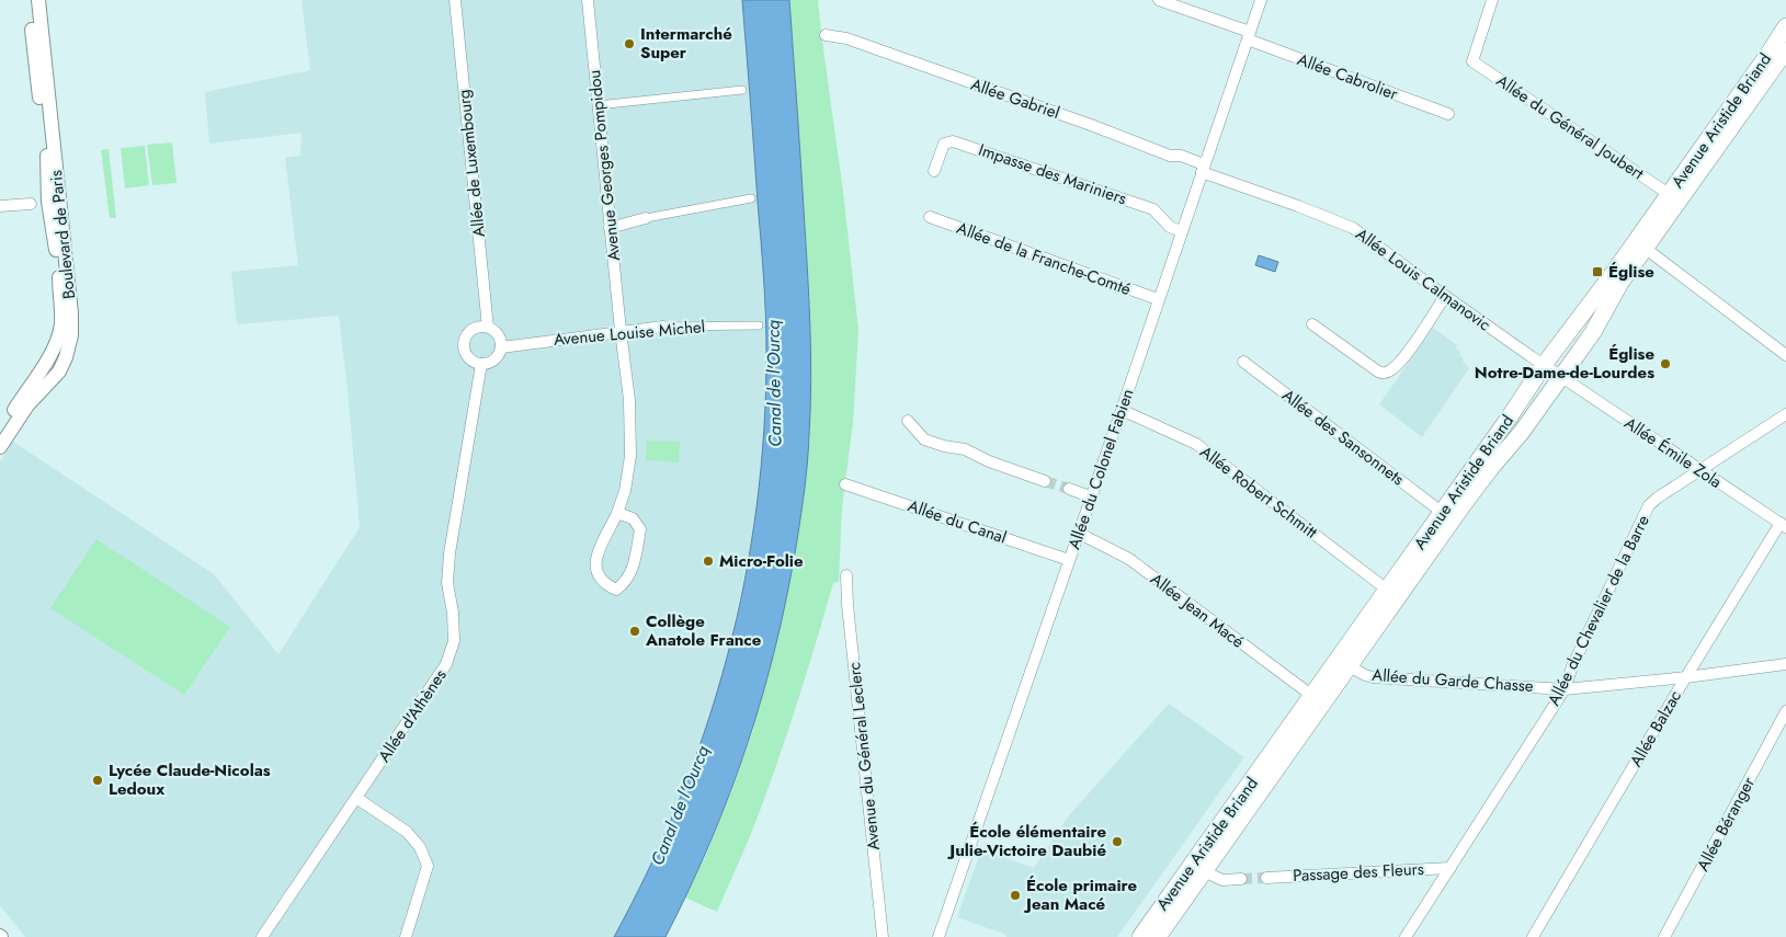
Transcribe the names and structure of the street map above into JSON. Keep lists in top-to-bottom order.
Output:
{
  "streets": {
    "main road": ["Avenue Aristide Briand"],
    "street": [
      "Allée Cabrolier",
      "Allée Gabriel",
      "Allée du Général Joubert",
      "Allée de Luxembourg",
      "Avenue Georges Pompidou",
      "Impasse des Mariniers",
      "Boulevard de Paris",
      "Allée de la Franche-Comté",
      "Allée Louis Calmanovic",
      "Avenue Louise Michel",
      "Allée des Sansonnets",
      "Allée Émile Zola",
      "Allée du Colonel Fabien",
      "Allée Robert Schmitt",
      "Allée du Canal",
      "Allée Jean Macé",
      "Allée du Chevalier de la Barre",
      "Allée du Garde Chasse",
      "Allée d'Athènes",
      "Allée Balzac",
      "Avenue du Général Leclerc",
      "Allée Béranger",
      "Passage des Fleurs"
    ]
  },
  "crossings": [
    ["Allée Cabrolier", "Allée du Colonel Fabien"],
    ["Allée Gabriel", "Allée Louis Calmanovic"],
    ["Allée Gabriel", "Allée du Colonel Fabien"],
    ["Avenue Aristide Briand", "Allée du Général Joubert"],
    ["Avenue Aristide Briand", "Allée Louis Calmanovic"],
    ["Avenue Aristide Briand", "Allée des Sansonnets"],
    ["Avenue Aristide Briand", "Allée Émile Zola"],
    ["Avenue Aristide Briand", "Allée Robert Schmitt"],
    ["Avenue Aristide Briand", "Allée Jean Macé"],
    ["Avenue Aristide Briand", "Allée du Garde Chasse"],
    ["Allée de Luxembourg", "Avenue Louise Michel"],
    ["Allée de Luxembourg", "Allée d'Athènes"],
    ["Avenue Georges Pompidou", "Avenue Louise Michel"],
    ["Impasse des Mariniers", "Allée du Colonel Fabien"],
    ["Allée de la Franche-Comté", "Allée du Colonel Fabien"],
    ["Allée Louis Calmanovic", "Allée Émile Zola"],
    ["Allée Louis Calmanovic", "Allée du Colonel Fabien"],
    ["Avenue Louise Michel", "Allée d'Athènes"],
    ["Allée Émile Zola", "Allée du Chevalier de la Barre"],
    ["Allée Émile Zola", "Allée Balzac"],
    ["Allée du Colonel Fabien", "Allée Robert Schmitt"],
    ["Allée du Colonel Fabien", "Allée du Canal"],
    ["Allée du Colonel Fabien", "Allée Jean Macé"],
    ["Allée du Chevalier de la Barre", "Allée du Garde Chasse"],
    ["Allée du Chevalier de la Barre", "Passage des Fleurs"],
    ["Allée du Garde Chasse", "Allée Balzac"]
  ],
  "water": ["Canal de l'Ourcq"],
  "places": {
    "other": [
      "Intermarché Super",
      "Église Notre-Dame-de-Lourdes",
      "Micro-Folie",
      "Collège Anatole France",
      "Lycée Claude-Nicolas Ledoux",
      "École élémentaire Julie-Victoire Daubié",
      "École primaire Jean Macé"
    ],
    "transit": ["Église"]
  }
}
